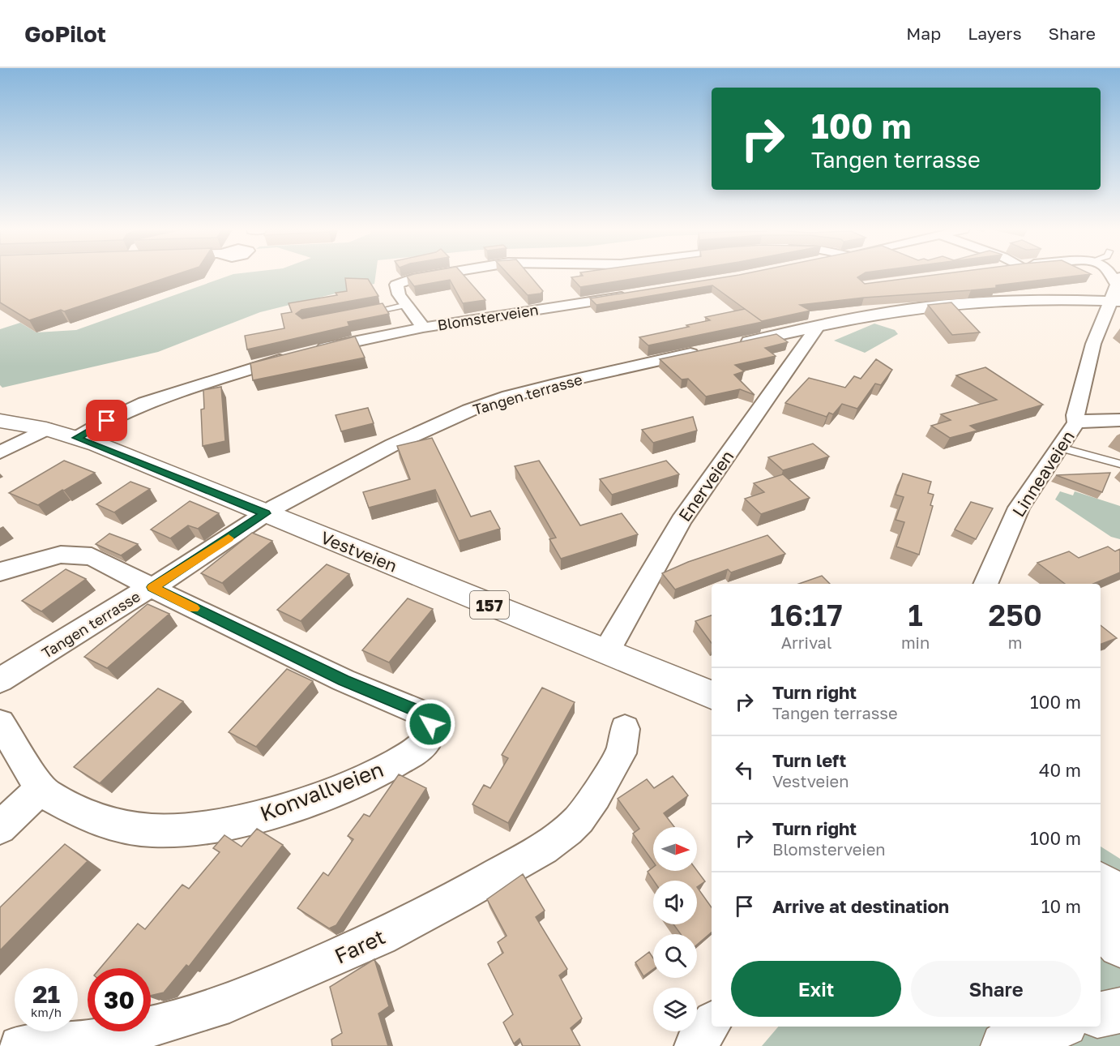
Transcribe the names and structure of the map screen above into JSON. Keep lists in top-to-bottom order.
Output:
{
  "streets": {
    "main road": ["Vestveien", "157"],
    "street": [
      "Blomsterveien",
      "Tangen terrasse",
      "Linneaveien",
      "Enerveien",
      "Konvallveien",
      "Faret"
    ]
  },
  "crossings": [
    ["Tangen terrasse", "Linneaveien"],
    ["Tangen terrasse", "Enerveien"],
    ["Tangen terrasse", "Vestveien"],
    ["Tangen terrasse", "Konvallveien"],
    ["Enerveien", "Vestveien"]
  ],
  "north": "right",
  "page": {
    "header": "GoPilot",
    "nav": ["Map", "Layers", "Share"],
    "turn": ["100 m", "Tangen terrasse"],
    "eta": [
      "16:17",
      "Arrival",
      "1",
      "min",
      "250",
      "m"
    ],
    "list": [
      {
        "name": "Turn right",
        "note": "Tangen terrasse",
        "value": "100 m"
      },
      {
        "name": "Turn left",
        "note": "Vestveien",
        "value": "40 m"
      },
      {
        "name": "Turn right",
        "note": "Blomsterveien",
        "value": "100 m"
      },
      {
        "name": "Arrive at destination",
        "value": "10 m"
      }
    ],
    "buttons": ["Exit", "Share"],
    "speed": "21 km/h",
    "limit": "30"
  }
}
